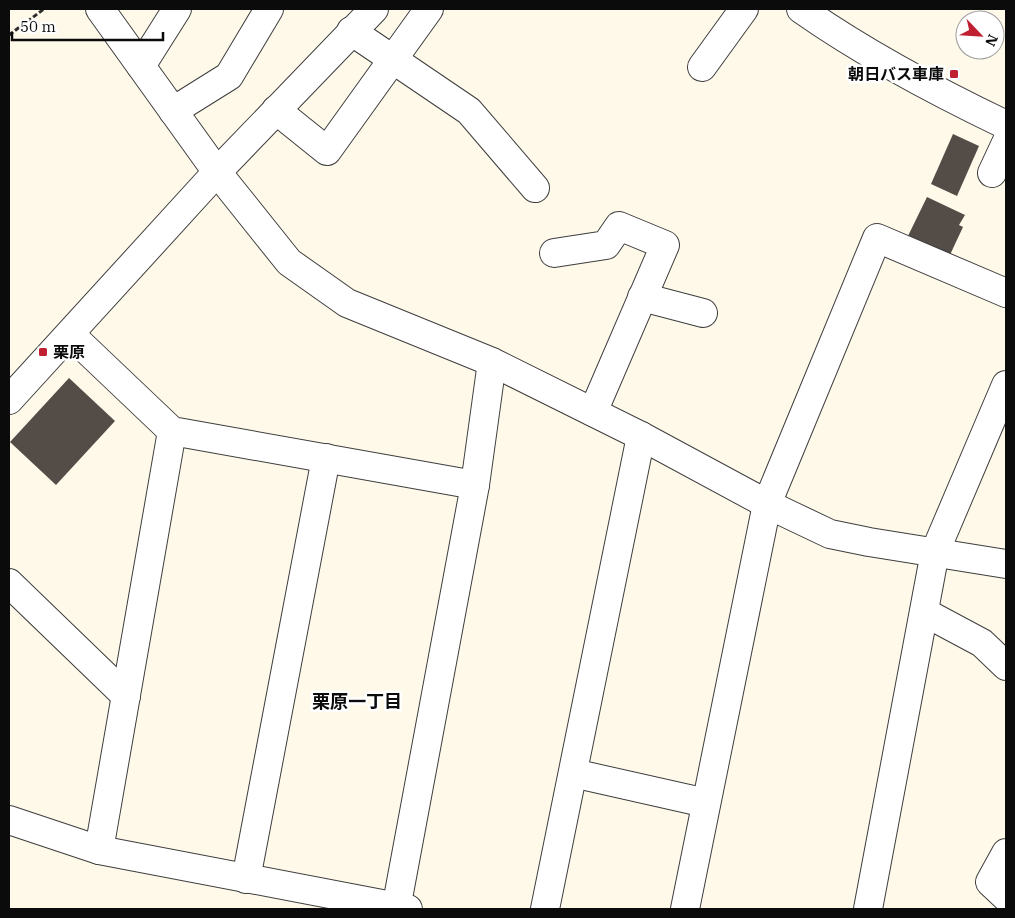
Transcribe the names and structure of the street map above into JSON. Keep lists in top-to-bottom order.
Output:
{
  "districts": ["栗原一丁目"],
  "places": {
    "transit": ["朝日バス車庫", "栗原"]
  },
  "scale_bar": "50 m",
  "north": "bottom right"
}
